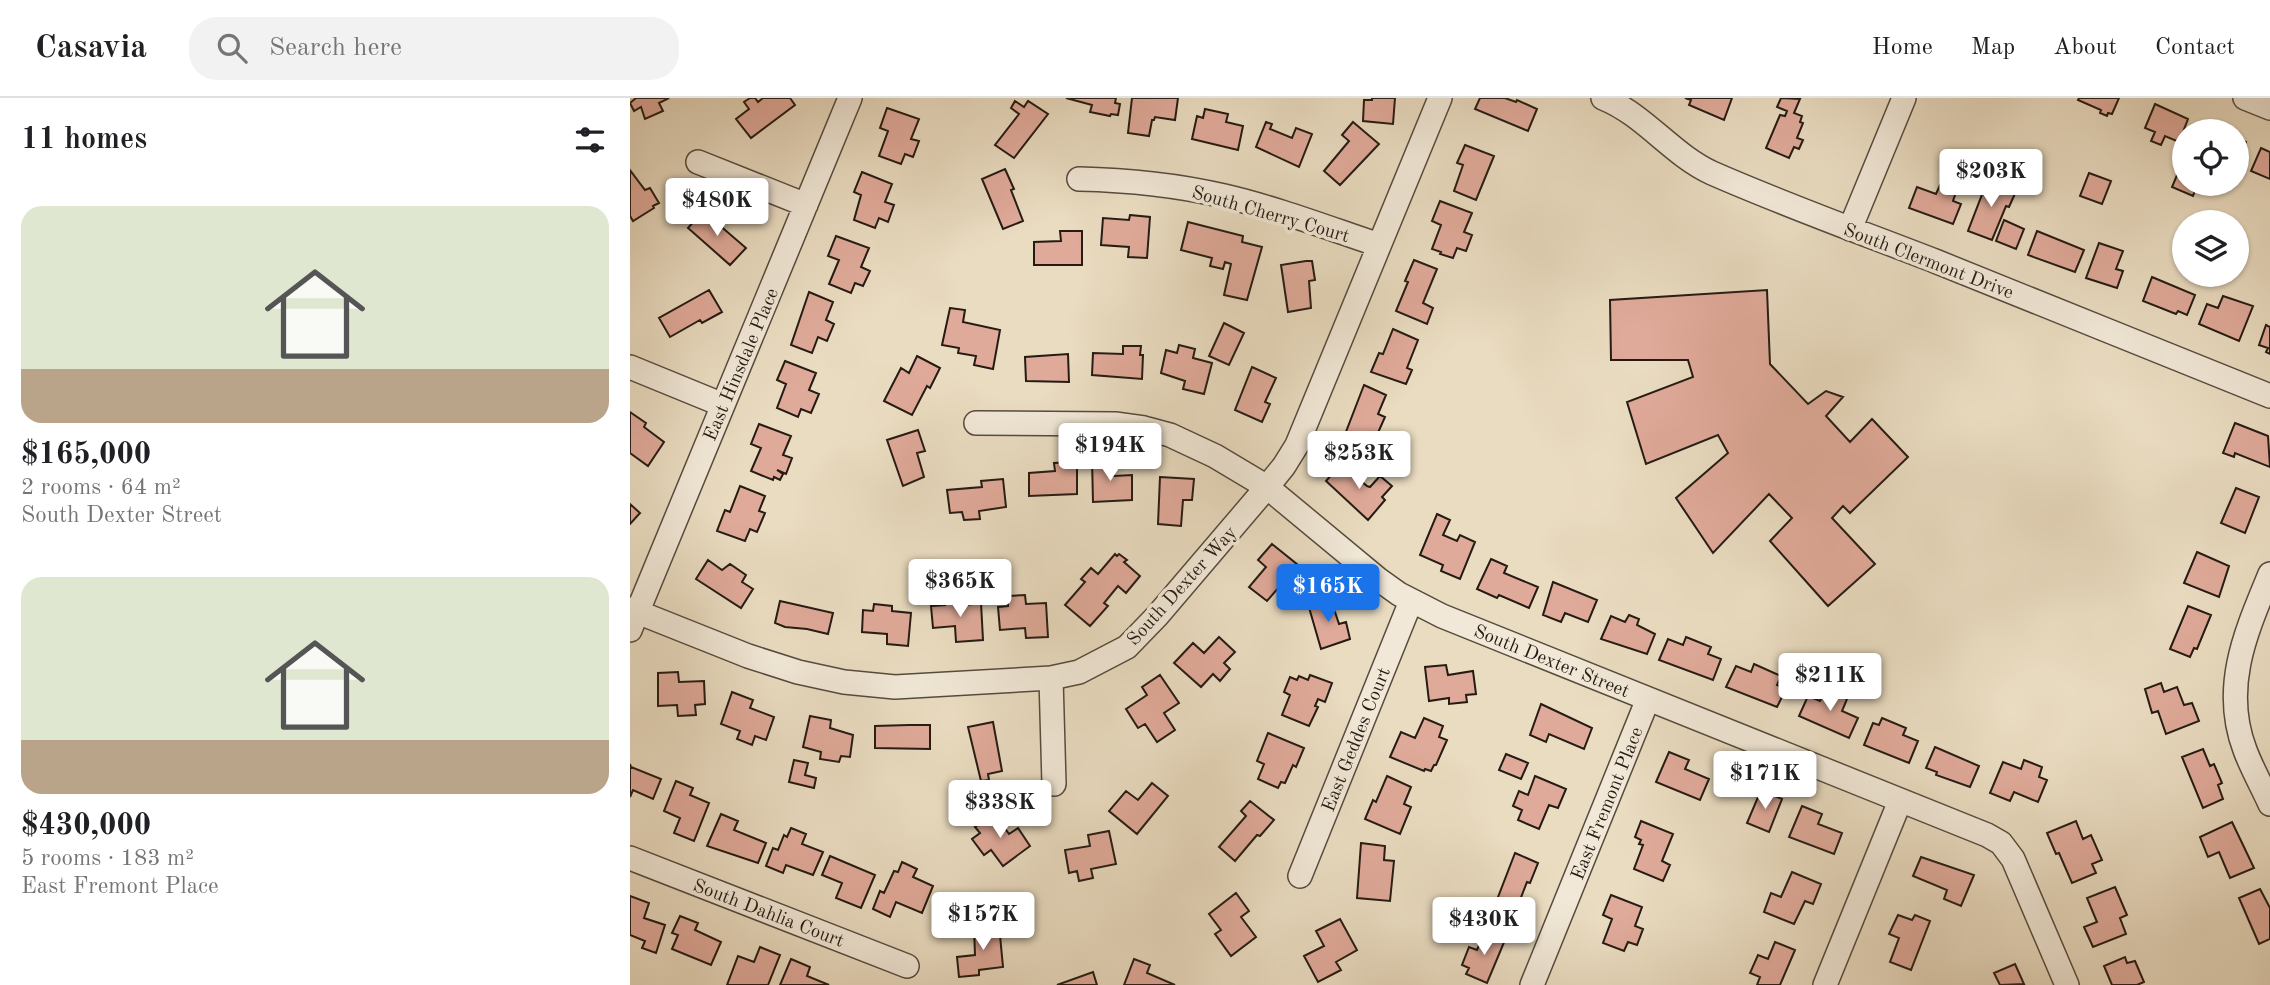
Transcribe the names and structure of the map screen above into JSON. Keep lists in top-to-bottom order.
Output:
{
  "streets": {
    "street": [
      "South Cherry Court",
      "South Clermont Drive",
      "East Hinsdale Place",
      "South Dexter Way",
      "South Dexter Street",
      "East Geddes Court",
      "East Fremont Place",
      "South Dahlia Court"
    ]
  },
  "crossings": [
    ["South Cherry Court", "South Dexter Way"],
    ["East Hinsdale Place", "South Dexter Way"],
    ["South Dexter Way", "South Dexter Street"],
    ["South Dexter Street", "East Geddes Court"],
    ["South Dexter Street", "East Fremont Place"]
  ],
  "page": {
    "header": "Casavia",
    "search": "Search here",
    "nav": [
      "Home",
      "Map",
      "About",
      "Contact"
    ],
    "heading": "11 homes",
    "price": [
      "$203K",
      "$480K",
      "$194K",
      "$253K",
      "$365K",
      "$165K",
      "$211K",
      "$171K",
      "$338K",
      "$157K",
      "$430K"
    ],
    "list": [
      {
        "name": "$165,000",
        "note": "2 rooms · 64 m² · South Dexter Street"
      },
      {
        "name": "$430,000",
        "note": "5 rooms · 183 m² · East Fremont Place"
      }
    ]
  }
}
